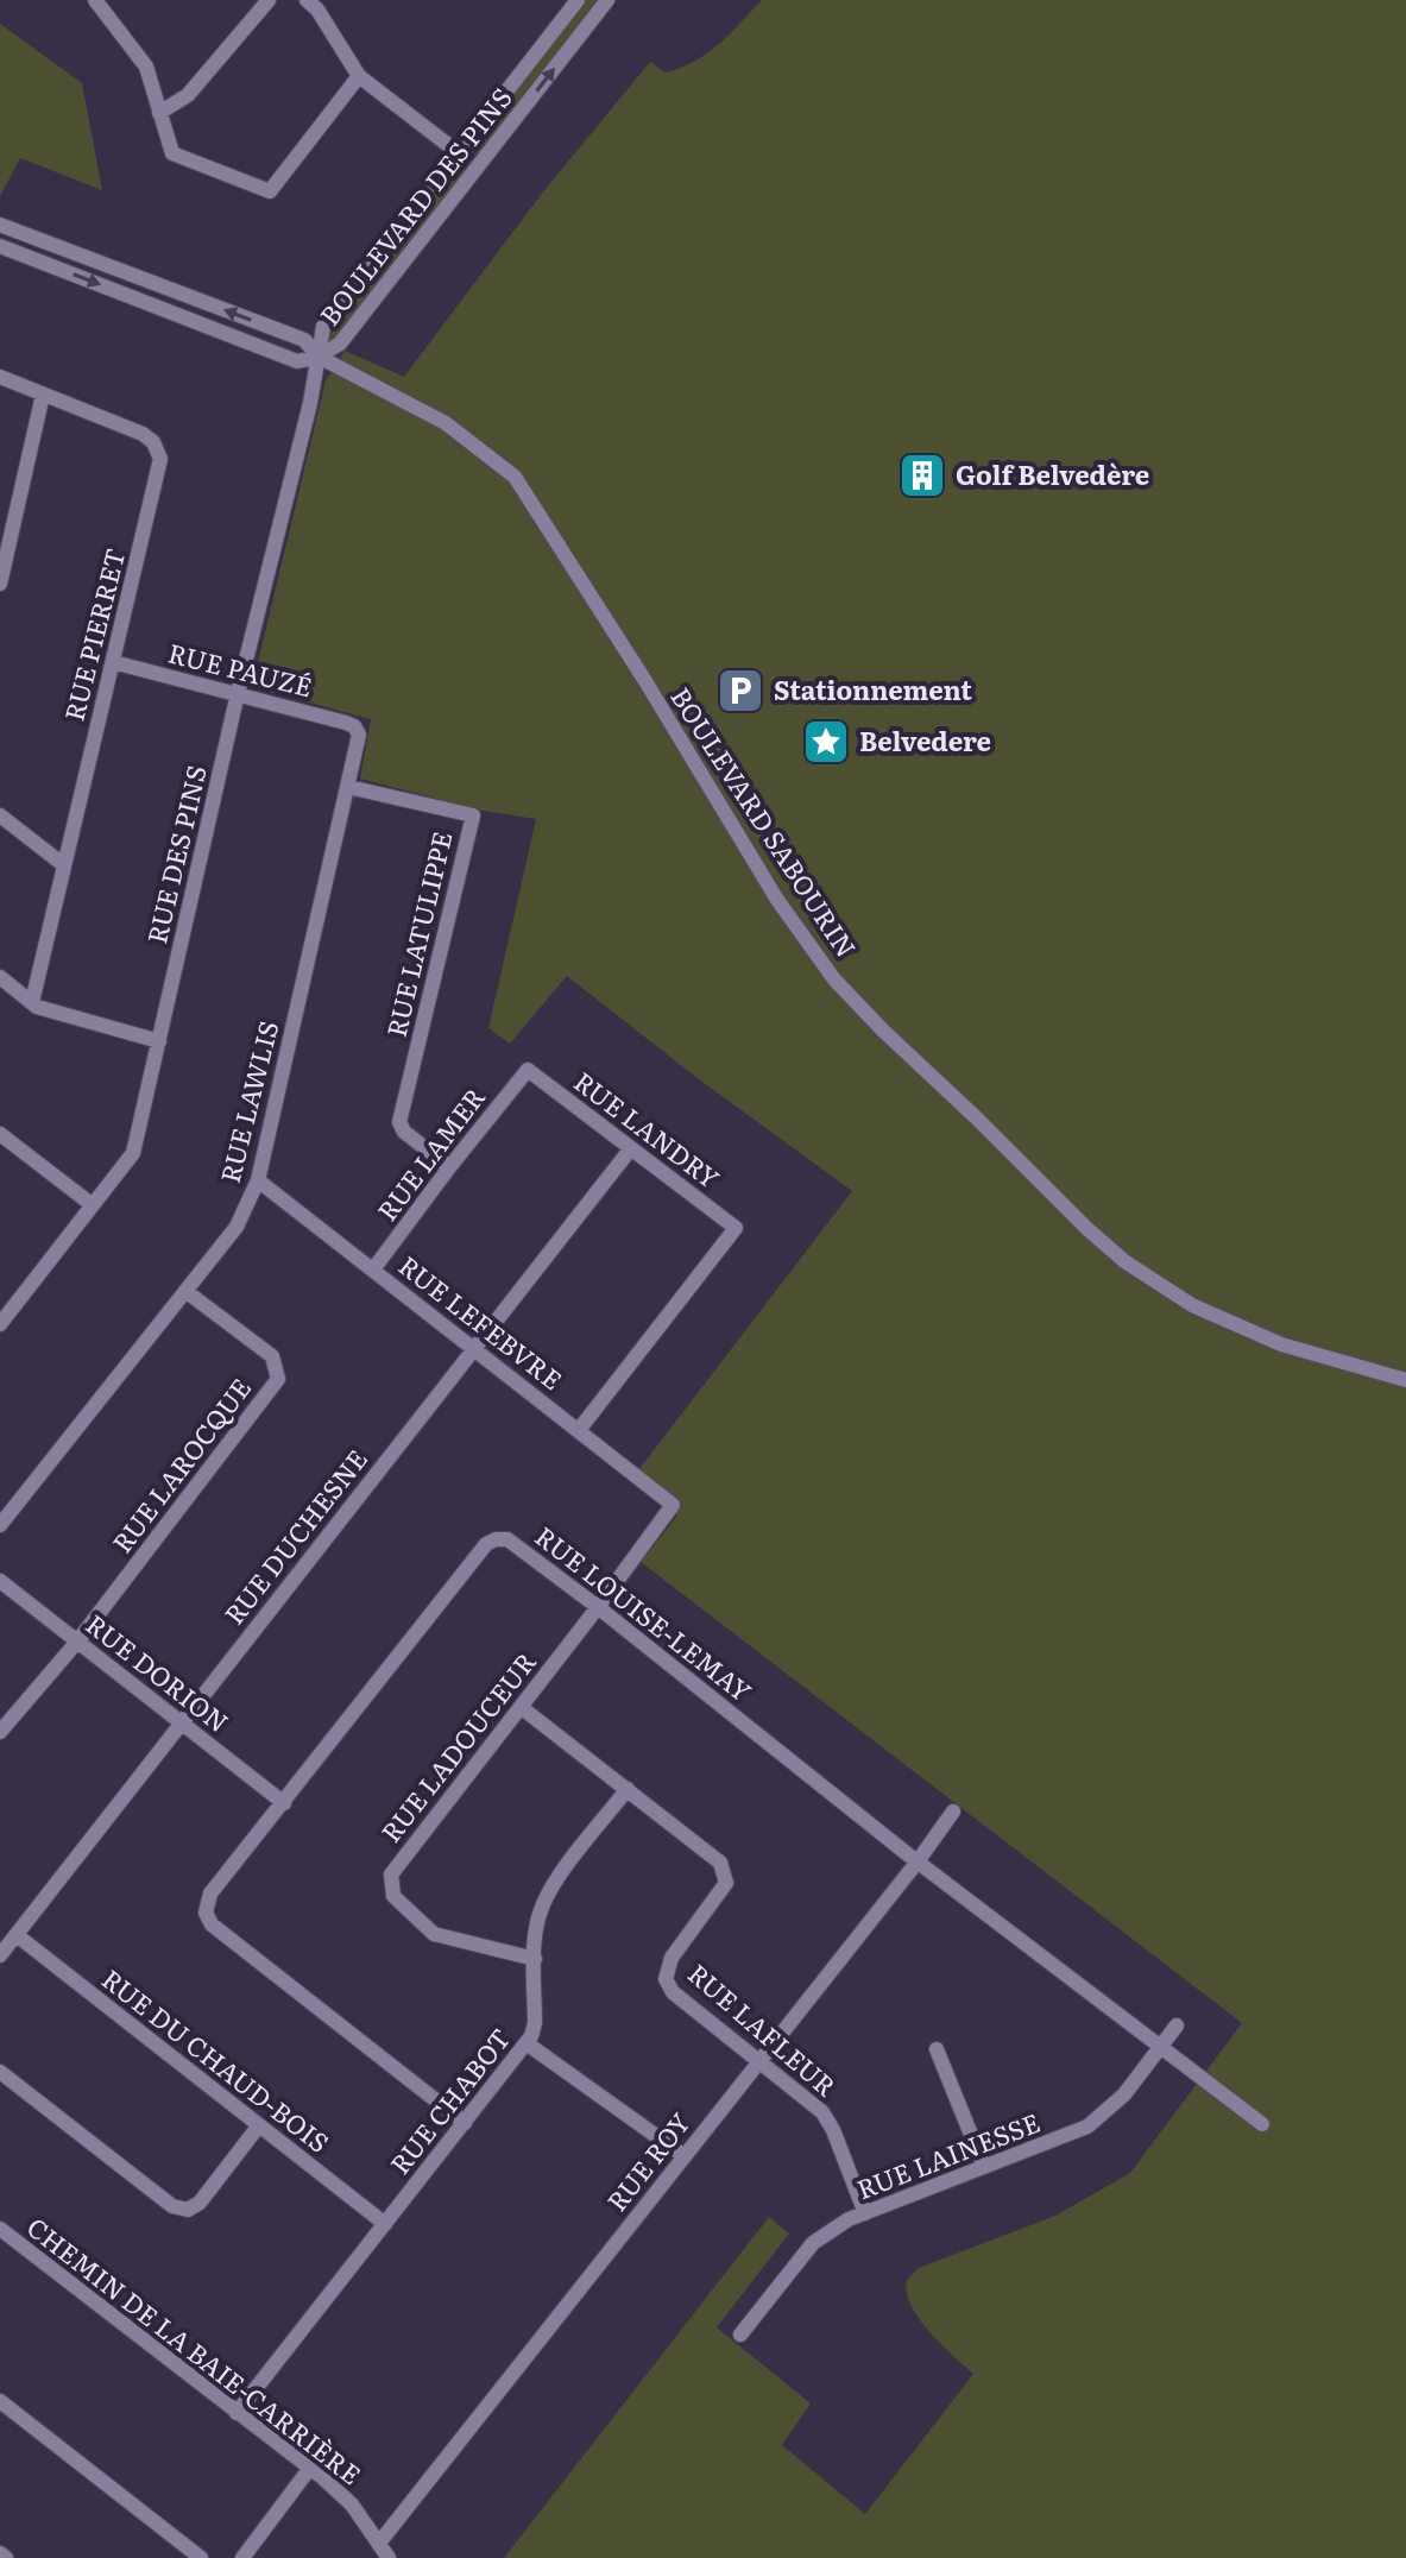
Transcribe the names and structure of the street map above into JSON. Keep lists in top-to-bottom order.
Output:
{
  "streets": {
    "street": [
      "BOULEVARD DES PINS",
      "RUE PIERRET",
      "RUE PAUZÉ",
      "BOULEVARD SABOURIN",
      "RUE DES PINS",
      "RUE LATULIPPE",
      "RUE LAWLIS",
      "RUE LANDRY",
      "RUE LAMER",
      "RUE LEFEBVRE",
      "RUE LAROCQUE",
      "RUE DUCHESNE",
      "RUE LOUISE-LEMAY",
      "RUE DORION",
      "RUE LADOUCEUR",
      "RUE LAFLEUR",
      "RUE DU CHAUD-BOIS",
      "RUE CHABOT",
      "RUE LAINESSE",
      "RUE ROY",
      "CHEMIN DE LA BAIE-CARRIÈRE"
    ]
  },
  "crossings": [
    ["BOULEVARD DES PINS", "BOULEVARD SABOURIN"],
    ["BOULEVARD DES PINS", "RUE DES PINS"],
    ["RUE PIERRET", "RUE PAUZÉ"],
    ["RUE PAUZÉ", "RUE DES PINS"],
    ["RUE PAUZÉ", "RUE LAWLIS"],
    ["BOULEVARD SABOURIN", "RUE DES PINS"],
    ["RUE LATULIPPE", "RUE LAWLIS"],
    ["RUE LATULIPPE", "RUE LAMER"],
    ["RUE LAWLIS", "RUE LEFEBVRE"],
    ["RUE LAWLIS", "RUE LAROCQUE"],
    ["RUE LANDRY", "RUE LAMER"],
    ["RUE LANDRY", "RUE LEFEBVRE"],
    ["RUE LANDRY", "RUE DUCHESNE"],
    ["RUE LAMER", "RUE LEFEBVRE"],
    ["RUE LEFEBVRE", "RUE DUCHESNE"],
    ["RUE LEFEBVRE", "RUE LADOUCEUR"],
    ["RUE LAROCQUE", "RUE DORION"],
    ["RUE DUCHESNE", "RUE DORION"],
    ["RUE DUCHESNE", "RUE DU CHAUD-BOIS"],
    ["RUE LOUISE-LEMAY", "RUE DORION"],
    ["RUE LOUISE-LEMAY", "RUE LADOUCEUR"],
    ["RUE LOUISE-LEMAY", "RUE CHABOT"],
    ["RUE LOUISE-LEMAY", "RUE LAINESSE"],
    ["RUE LOUISE-LEMAY", "RUE ROY"],
    ["RUE LADOUCEUR", "RUE LAFLEUR"],
    ["RUE LADOUCEUR", "RUE CHABOT"],
    ["RUE LAFLEUR", "RUE CHABOT"],
    ["RUE LAFLEUR", "RUE LAINESSE"],
    ["RUE LAFLEUR", "RUE ROY"],
    ["RUE DU CHAUD-BOIS", "RUE CHABOT"],
    ["RUE CHABOT", "CHEMIN DE LA BAIE-CARRIÈRE"],
    ["RUE ROY", "CHEMIN DE LA BAIE-CARRIÈRE"]
  ],
  "places": {
    "building": ["Golf Belvedère"],
    "parking": ["Stationnement"],
    "place": ["Belvedere"]
  }
}
